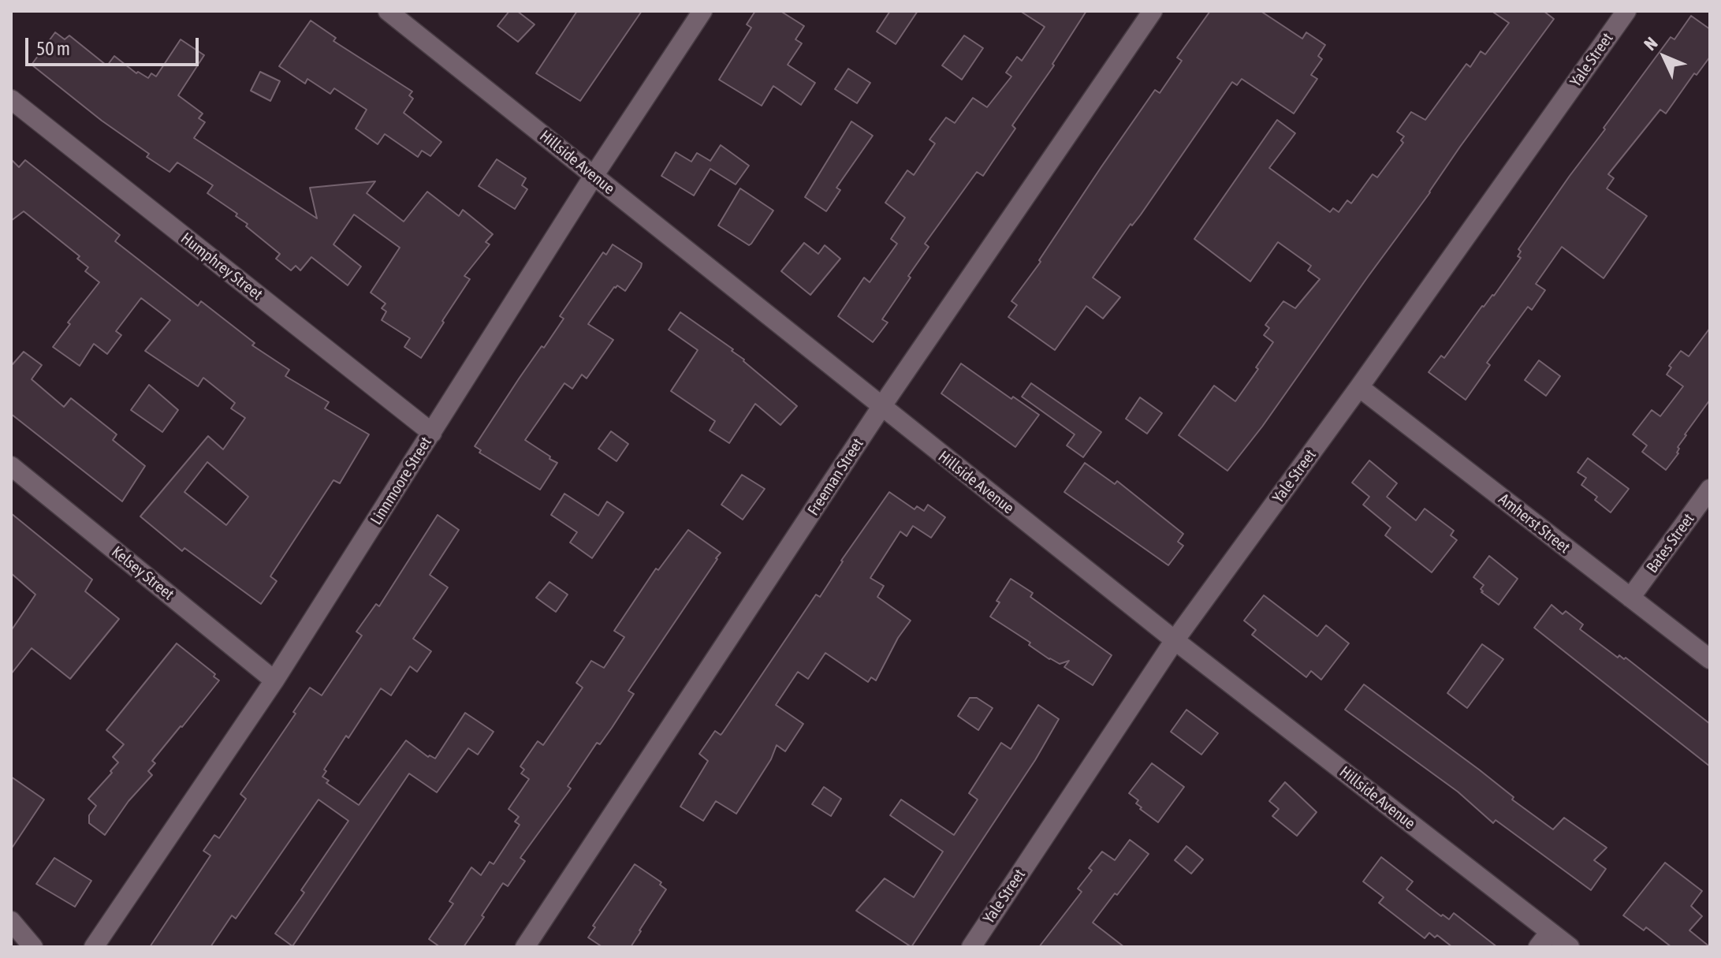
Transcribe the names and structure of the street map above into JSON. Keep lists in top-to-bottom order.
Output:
{
  "streets": {
    "street": [
      "Yale Street",
      "Hillside Avenue",
      "Humphrey Street",
      "Freeman Street",
      "Linnmoore Street",
      "Amherst Street",
      "Bates Street",
      "Kelsey Street"
    ]
  },
  "crossings": [
    ["Yale Street", "Hillside Avenue"],
    ["Yale Street", "Amherst Street"],
    ["Hillside Avenue", "Freeman Street"],
    ["Hillside Avenue", "Linnmoore Street"],
    ["Humphrey Street", "Linnmoore Street"],
    ["Linnmoore Street", "Kelsey Street"],
    ["Amherst Street", "Bates Street"]
  ],
  "scale_bar": "50 m",
  "north": "top left"
}
